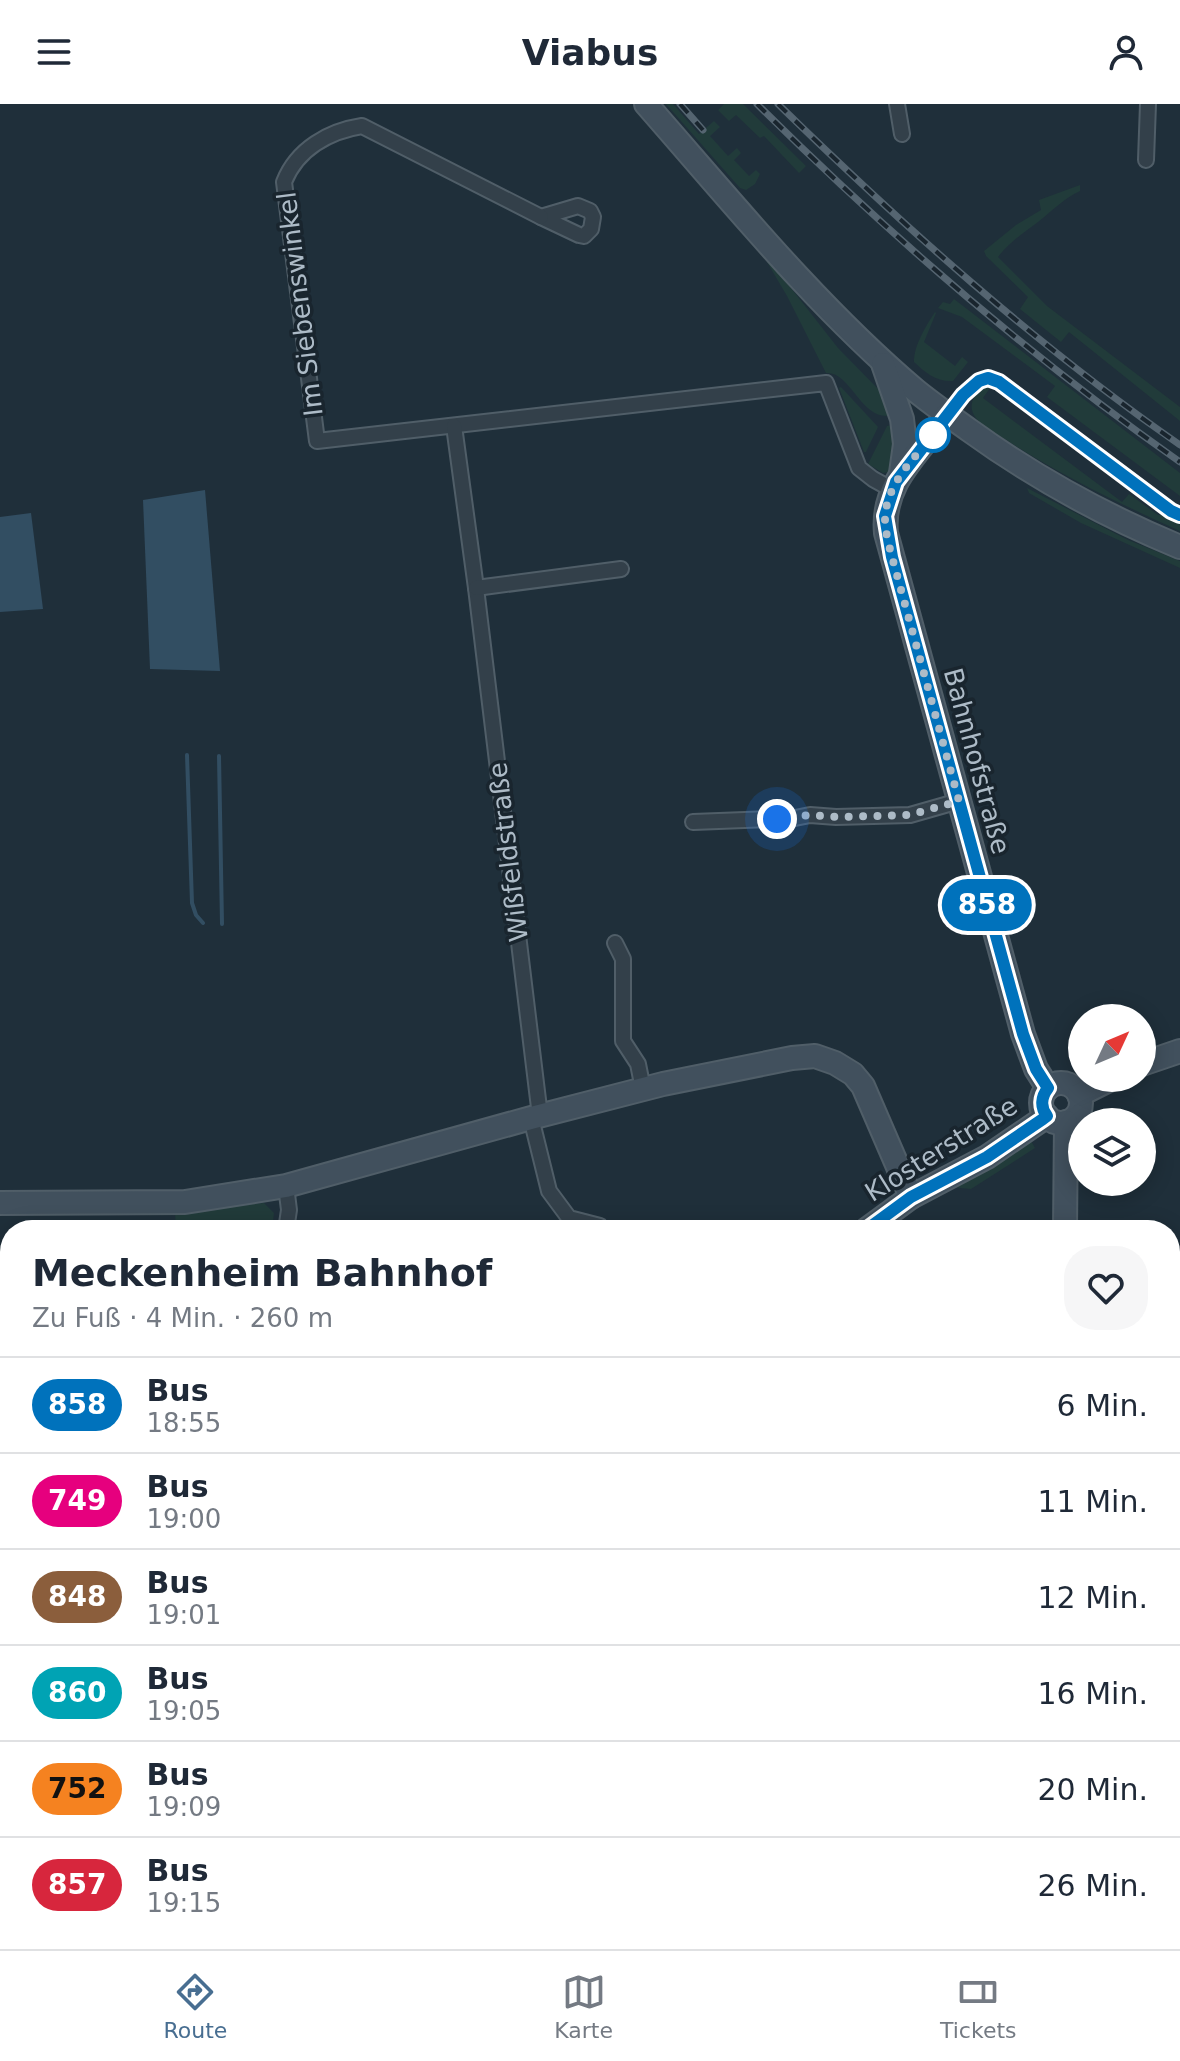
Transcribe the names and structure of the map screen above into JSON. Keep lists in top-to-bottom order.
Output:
{
  "streets": {
    "street": [
      "Im Siebenswinkel",
      "Bahnhofstraße",
      "Wißfeldstraße",
      "Klosterstraße"
    ]
  },
  "crossings": [
    ["Im Siebenswinkel", "Wißfeldstraße"],
    ["Bahnhofstraße", "Klosterstraße"]
  ],
  "lines": ["bus line 858"],
  "north": "top right",
  "page": {
    "header": "Viabus",
    "on_map": "858",
    "heading": ["Meckenheim Bahnhof", "Zu Fuß · 4 Min. · 260 m"],
    "list": [
      {
        "mark": "858",
        "name": "Bus",
        "note": "18:55",
        "value": "6 Min."
      },
      {
        "mark": "749",
        "name": "Bus",
        "note": "19:00",
        "value": "11 Min."
      },
      {
        "mark": "848",
        "name": "Bus",
        "note": "19:01",
        "value": "12 Min."
      },
      {
        "mark": "860",
        "name": "Bus",
        "note": "19:05",
        "value": "16 Min."
      },
      {
        "mark": "752",
        "name": "Bus",
        "note": "19:09",
        "value": "20 Min."
      },
      {
        "mark": "857",
        "name": "Bus",
        "note": "19:15",
        "value": "26 Min."
      }
    ],
    "tabs": ["Route", "Karte", "Tickets"]
  }
}
